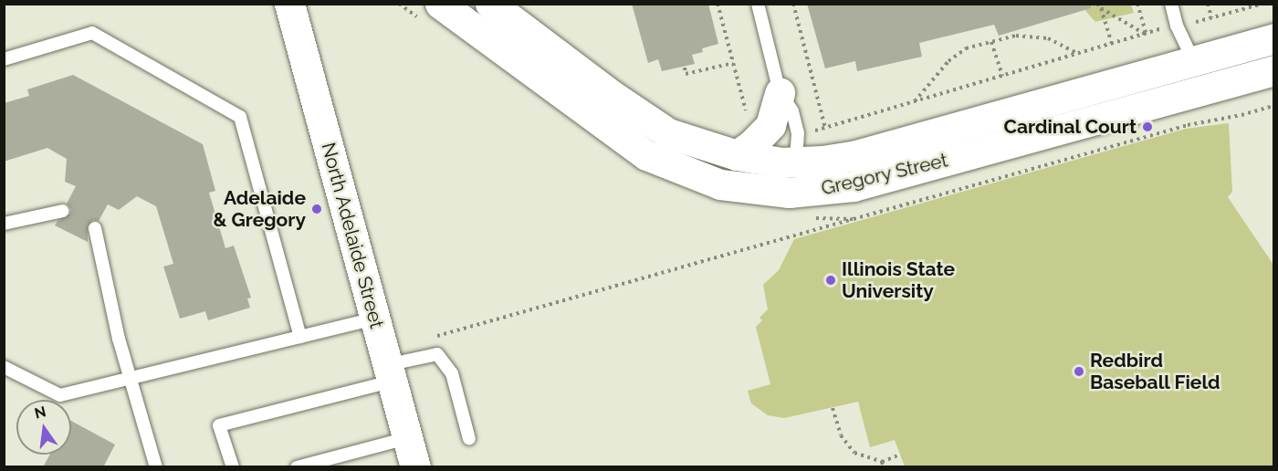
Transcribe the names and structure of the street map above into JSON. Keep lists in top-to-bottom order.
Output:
{
  "streets": {
    "main road": ["Gregory Street", "North Adelaide Street"]
  },
  "places": [
    "Cardinal Court",
    "Adelaide & Gregory",
    "Illinois State University",
    "Redbird Baseball Field"
  ],
  "north": "top"
}
